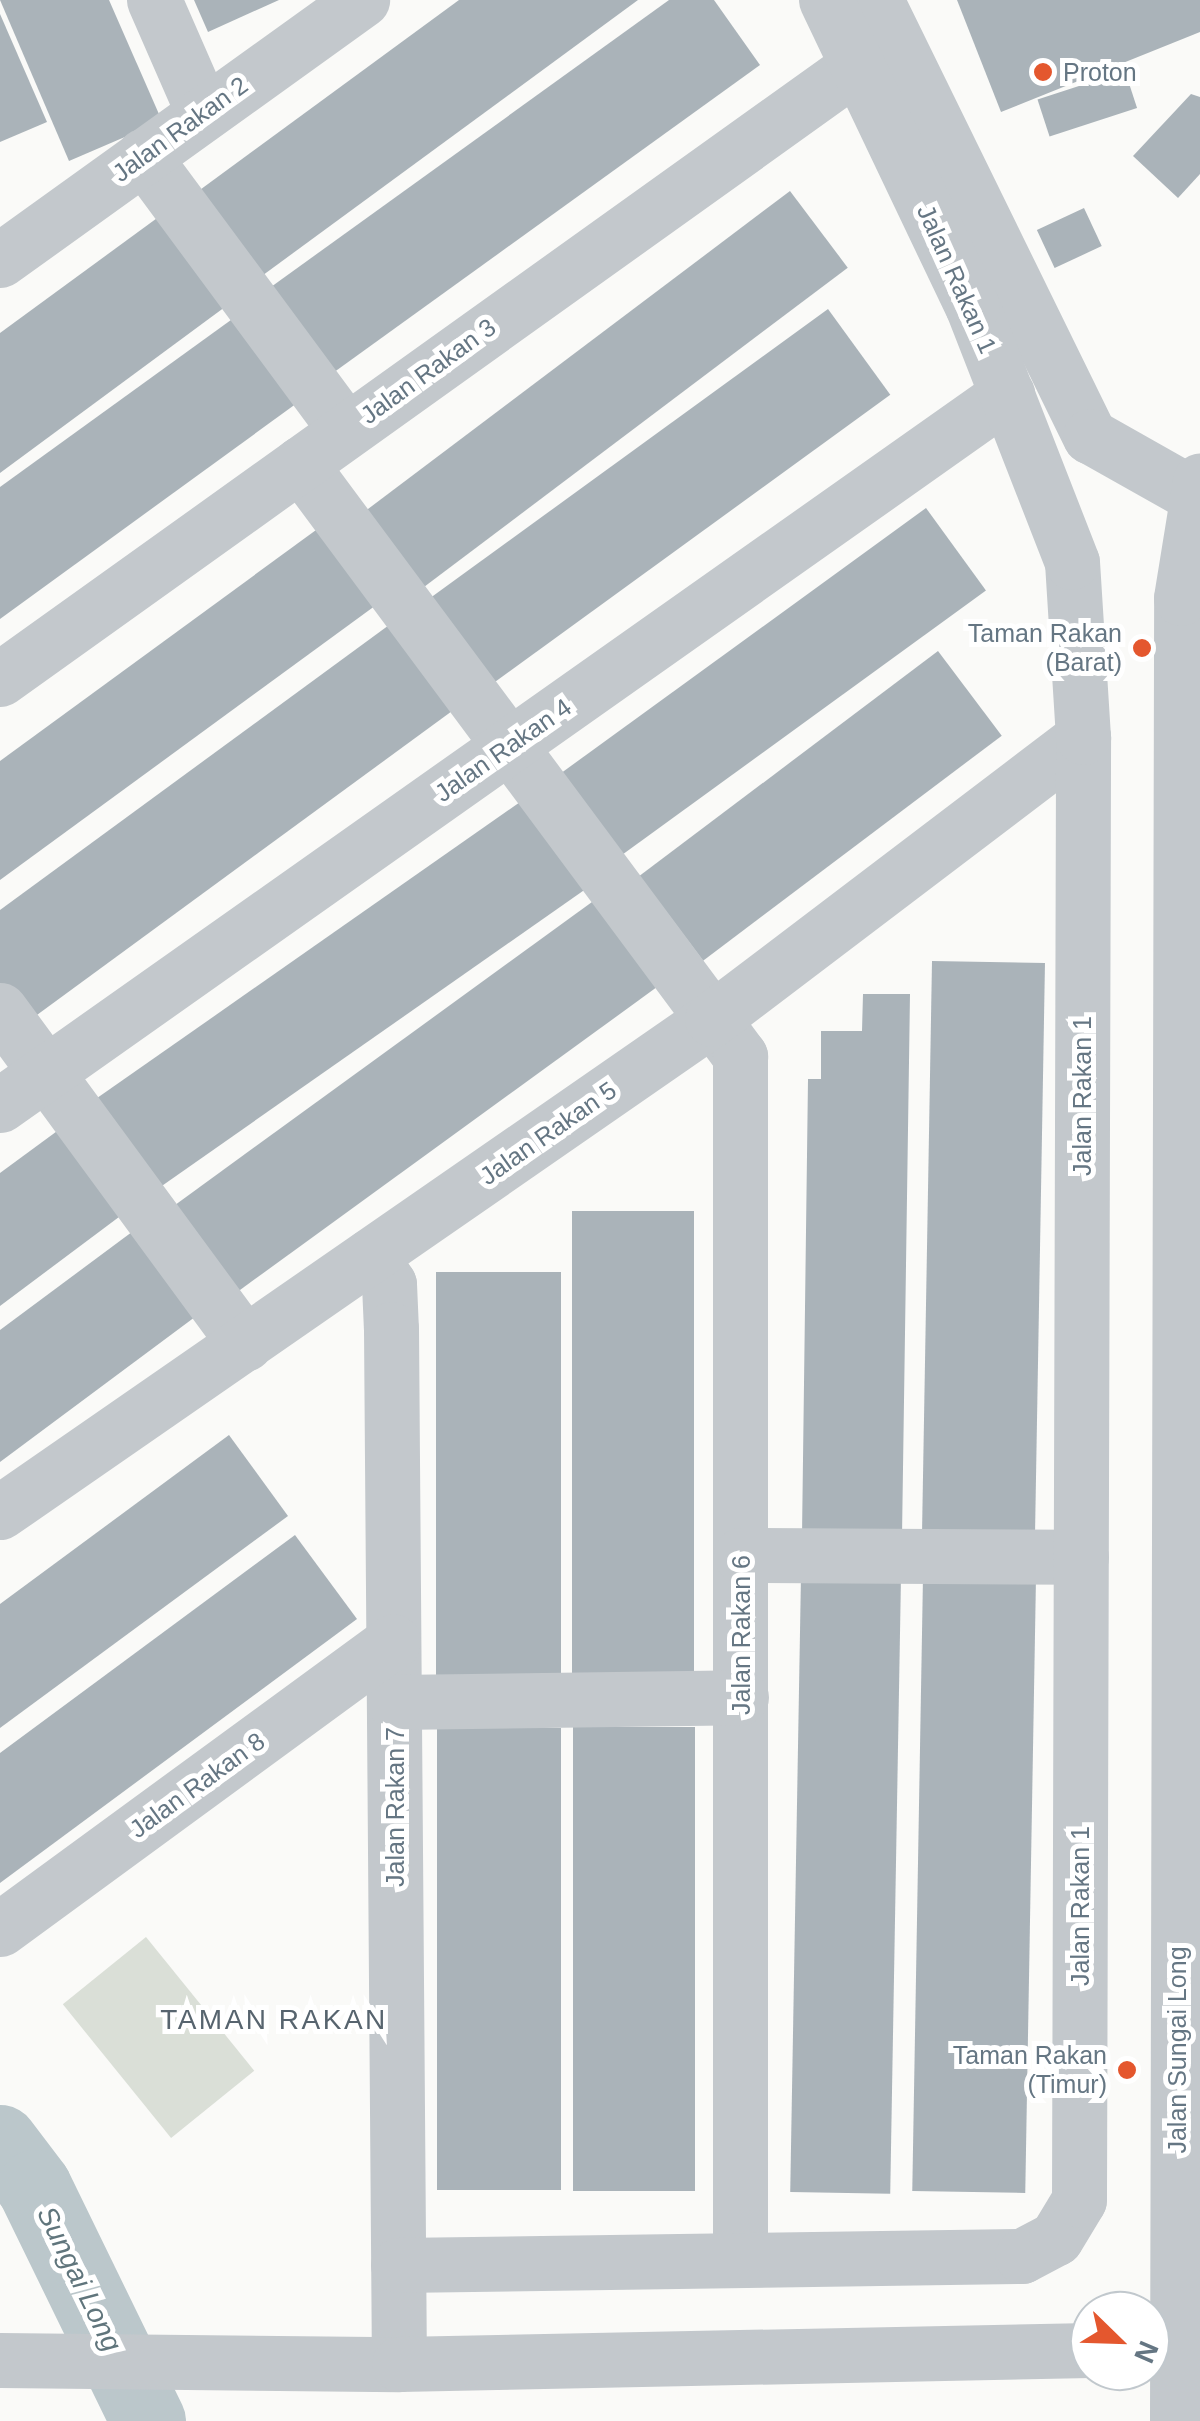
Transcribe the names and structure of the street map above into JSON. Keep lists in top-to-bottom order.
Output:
{
  "streets": {
    "street": [
      "Jalan Rakan 2",
      "Jalan Rakan 1",
      "Jalan Rakan 3",
      "Jalan Rakan 4",
      "Jalan Rakan 5",
      "Jalan Rakan 6",
      "Jalan Rakan 8",
      "Jalan Rakan 7",
      "Jalan Sungai Long"
    ]
  },
  "crossings": [
    ["Jalan Rakan 1", "Jalan Rakan 3"],
    ["Jalan Rakan 1", "Jalan Rakan 4"],
    ["Jalan Rakan 1", "Jalan Rakan 5"],
    ["Jalan Rakan 1", "Jalan Rakan 6"],
    ["Jalan Rakan 3", "Jalan Rakan 6"],
    ["Jalan Rakan 4", "Jalan Rakan 6"],
    ["Jalan Rakan 5", "Jalan Rakan 6"],
    ["Jalan Rakan 5", "Jalan Rakan 7"],
    ["Jalan Rakan 8", "Jalan Rakan 7"]
  ],
  "districts": ["TAMAN RAKAN"],
  "water": ["Sungai Long"],
  "places": ["Proton", "Taman Rakan (Barat)", "Taman Rakan (Timur)"],
  "north": "bottom right"
}
